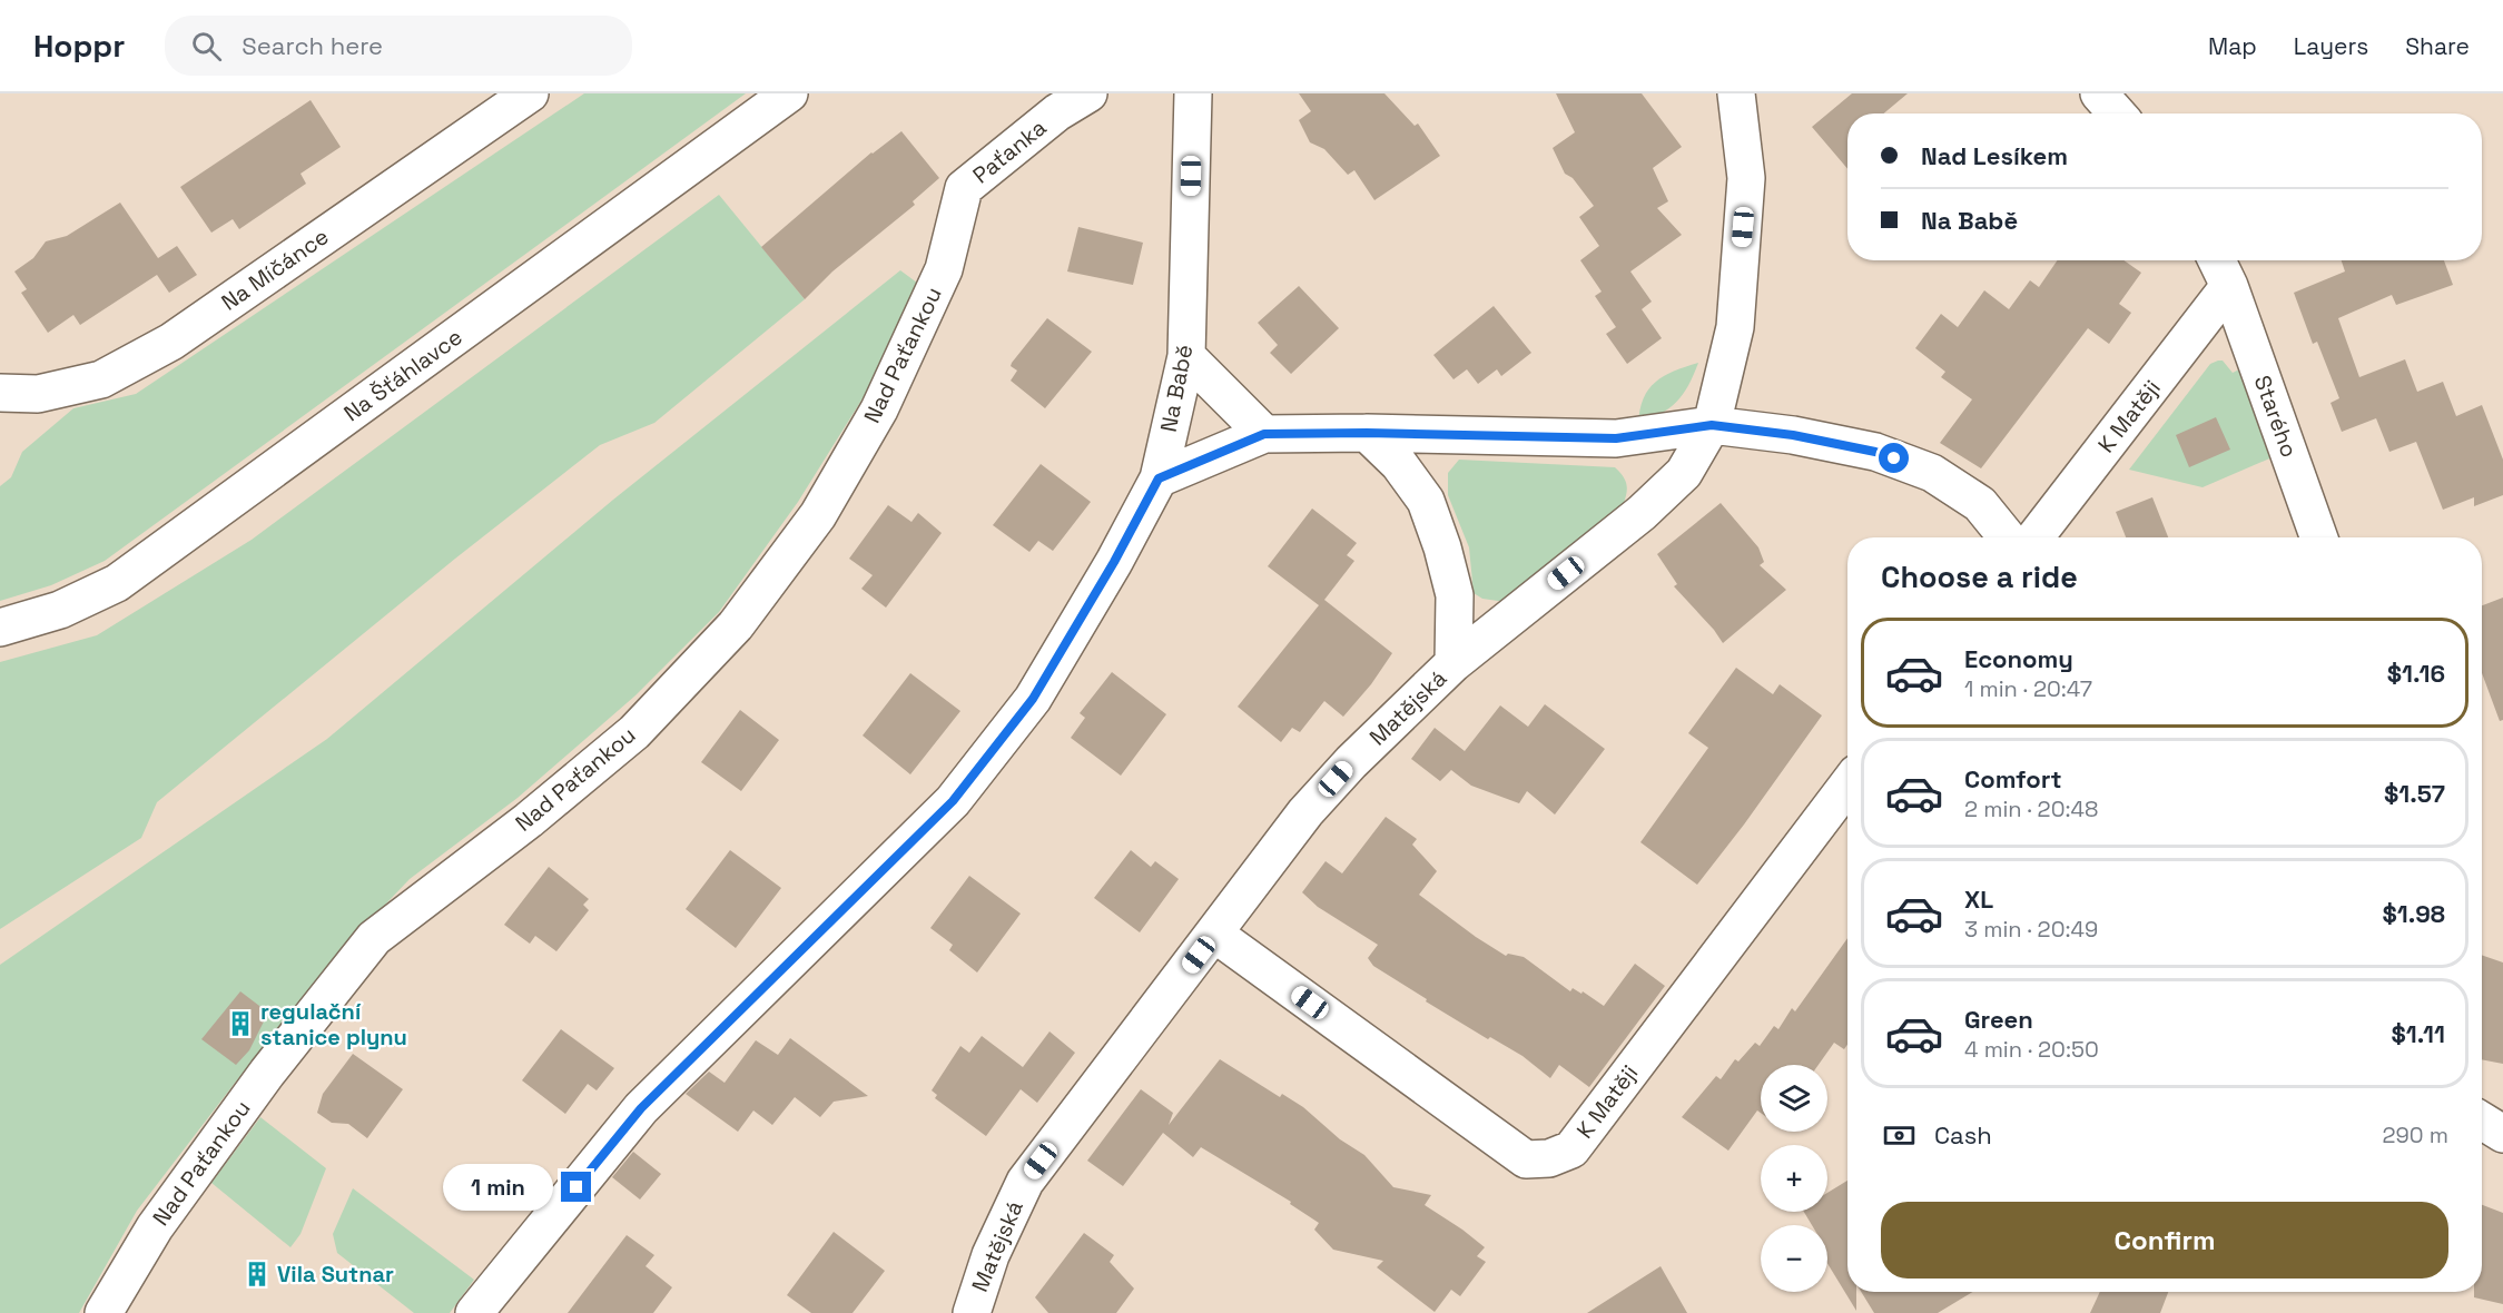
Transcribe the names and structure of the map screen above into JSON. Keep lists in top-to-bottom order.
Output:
{
  "streets": {
    "street": [
      "Paťanka",
      "Na Míčánce",
      "Nad Paťankou",
      "Na Šťáhlavce",
      "Na Babě",
      "K Matěji",
      "Starého",
      "Matějská"
    ]
  },
  "crossings": [
    ["Paťanka", "Nad Paťankou"],
    ["K Matěji", "Starého"],
    ["K Matěji", "Matějská"]
  ],
  "places": {
    "building": ["regulační stanice plynu", "Vila Sutnar"]
  },
  "page": {
    "header": "Hoppr",
    "search": "Search here",
    "nav": ["Map", "Layers", "Share"],
    "banner": ["Nad Lesíkem", "Na Babě"],
    "heading": "Choose a ride",
    "list": [
      {
        "name": "Economy",
        "note": "1 min · 20:47",
        "value": "$1.16"
      },
      {
        "name": "Comfort",
        "note": "2 min · 20:48",
        "value": "$1.57"
      },
      {
        "name": "XL",
        "note": "3 min · 20:49",
        "value": "$1.98"
      },
      {
        "name": "Green",
        "note": "4 min · 20:50",
        "value": "$1.11"
      }
    ],
    "map_buttons": ["+", "−"],
    "pay": ["Cash", "290 m"],
    "bubble": "1 min",
    "buttons": "Confirm"
  }
}
